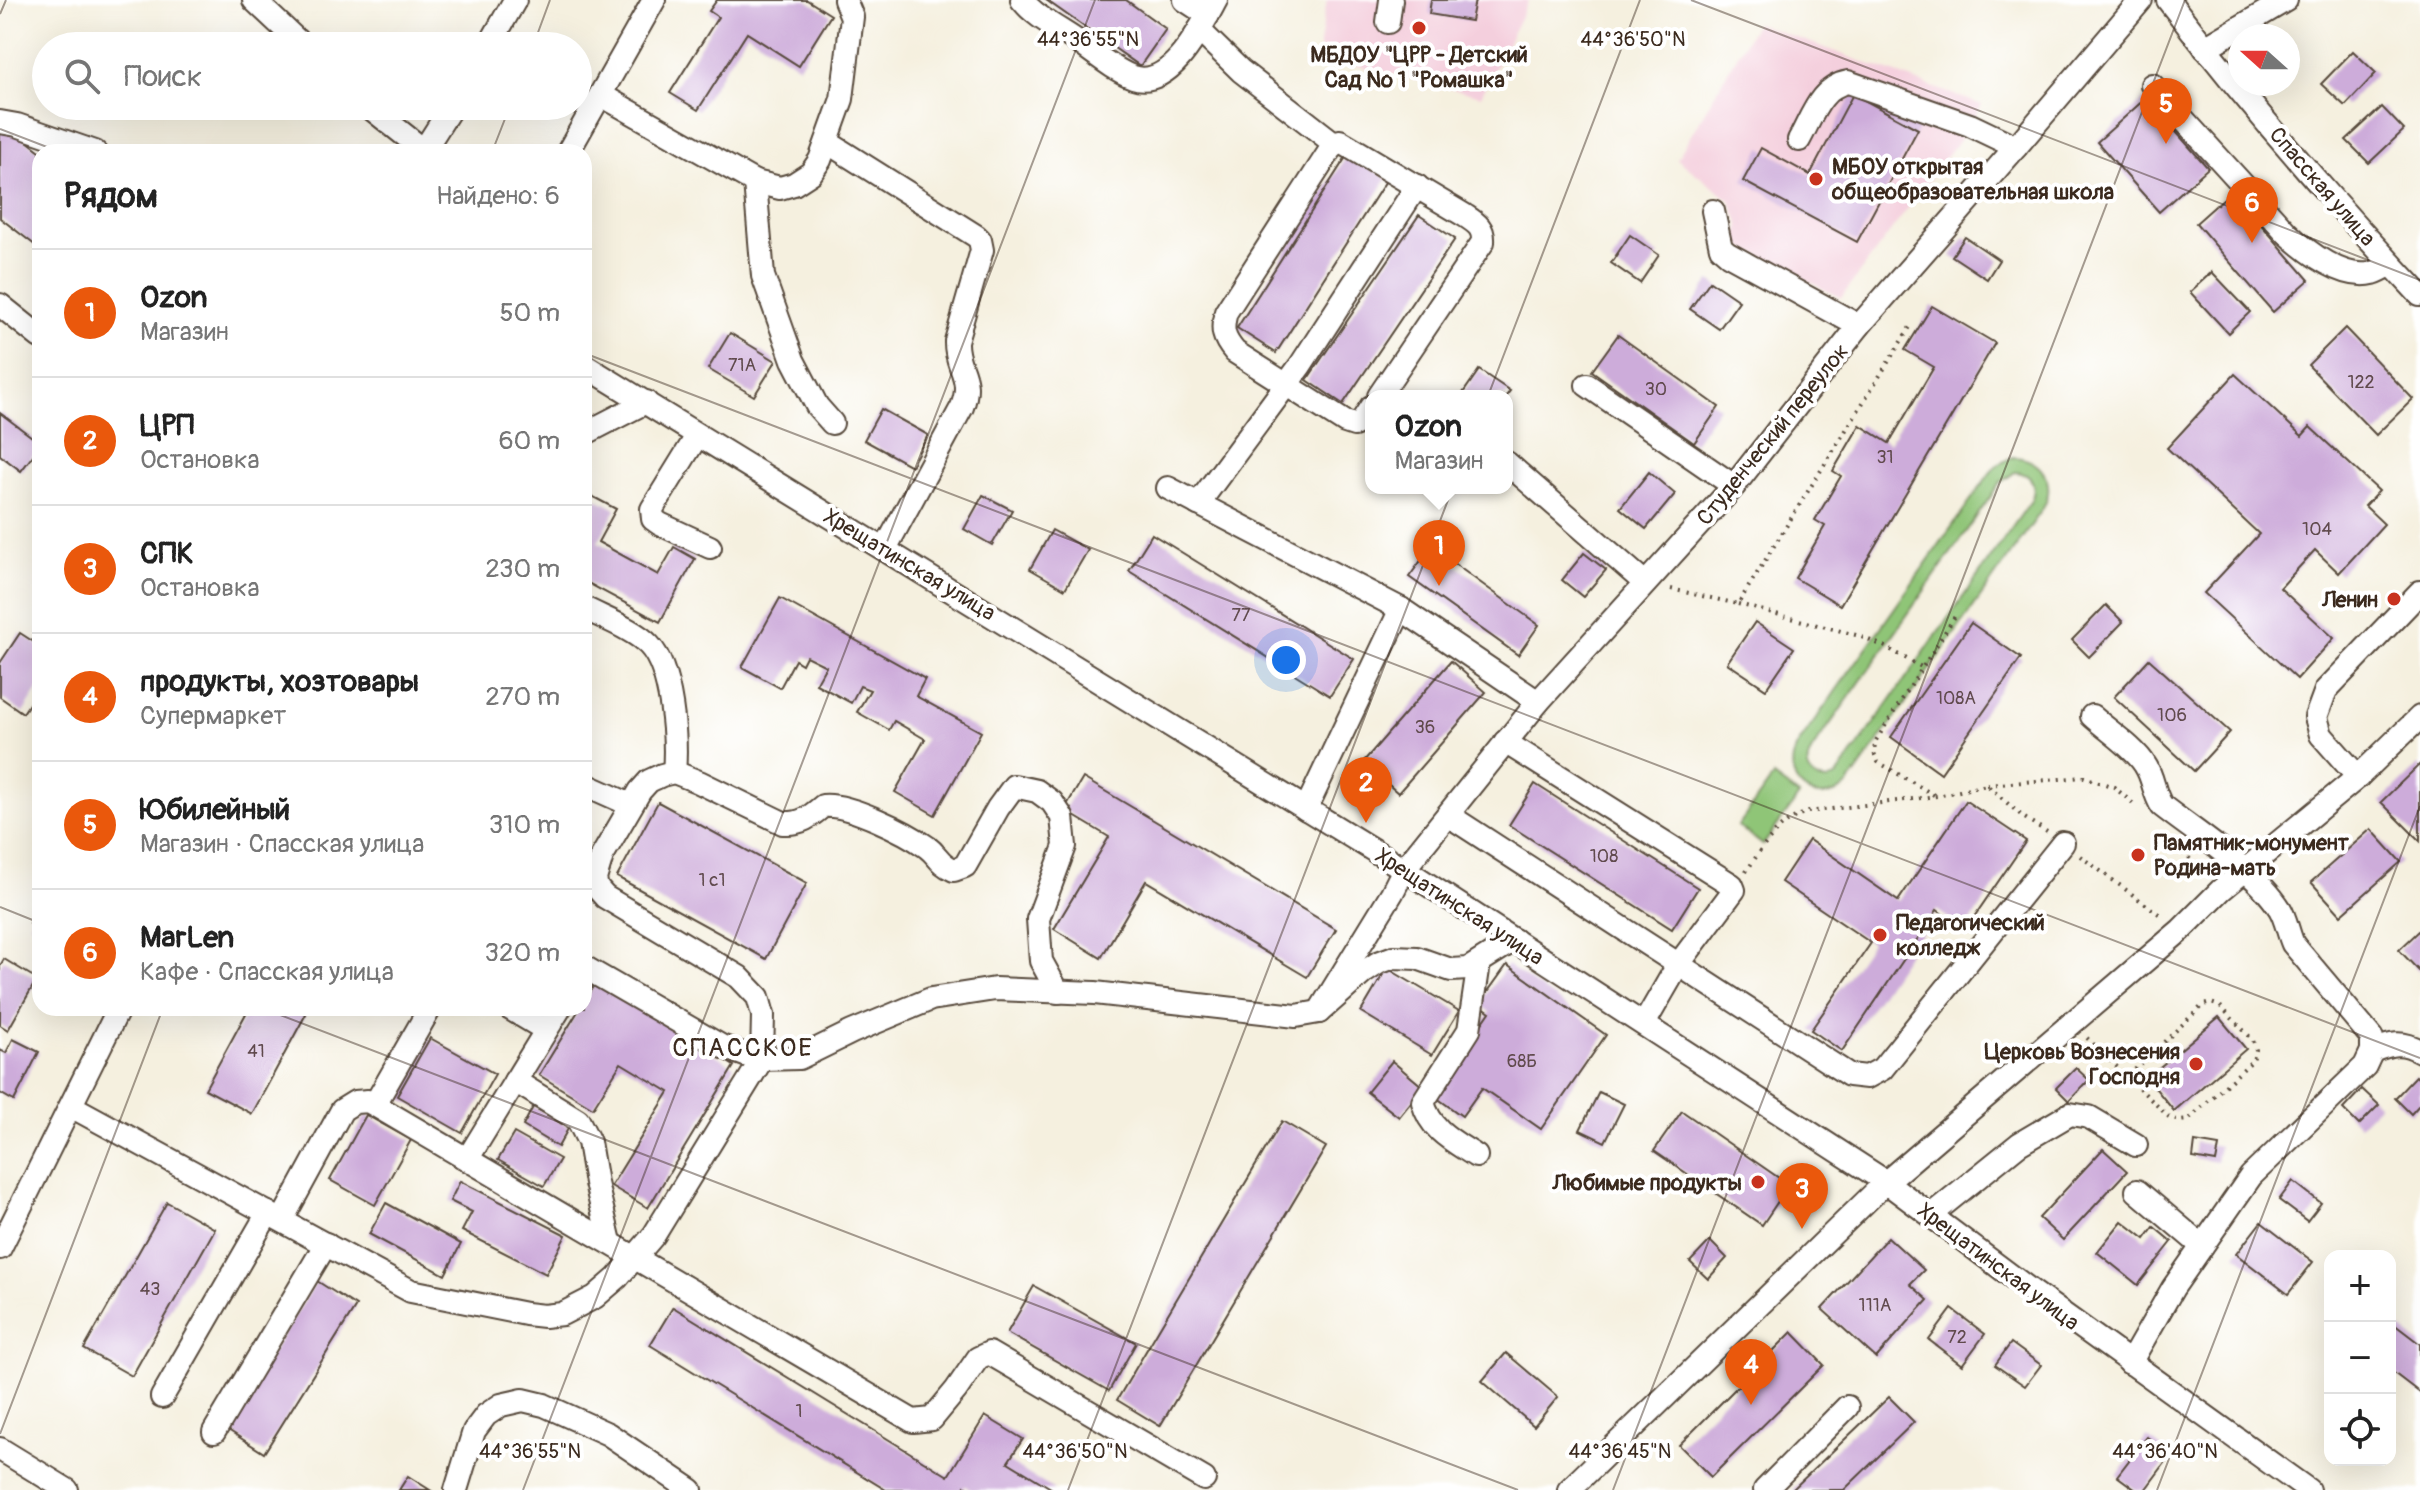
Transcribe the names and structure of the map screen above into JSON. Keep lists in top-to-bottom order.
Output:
{
  "streets": {
    "street": ["Спасская улица", "Студенческий переулок", "Хрещатинская улица"]
  },
  "crossings": [
    ["Студенческий переулок", "Хрещатинская улица"]
  ],
  "districts": ["СПАССКОЕ"],
  "places": [
    "МБДОУ \"ЦРР - Детский Сад № 1 \"Ромашка\"",
    "МБОУ открытая общеобразовательная школа",
    "Ленин",
    "Памятник-монумент Родина-мать",
    "Педагогический колледж",
    "Церковь Вознесения Господня",
    "Любимые продукты"
  ],
  "house_numbers": [
    "71А",
    "122",
    "30",
    "31",
    "104",
    "77",
    "108А",
    "106",
    "36",
    "108",
    "1 с1",
    "41",
    "68Б",
    "43",
    "111А",
    "72",
    "1"
  ],
  "north": "left",
  "page": {
    "search": "Поиск",
    "pins": [
      "5",
      "6",
      "1",
      "2",
      "3",
      "4"
    ],
    "heading": ["Рядом", "Найдено: 6"],
    "list": [
      {
        "mark": "1",
        "name": "Ozon",
        "note": "Магазин",
        "value": "50 m"
      },
      {
        "mark": "2",
        "name": "ЦРП",
        "note": "Остановка",
        "value": "60 m"
      },
      {
        "mark": "3",
        "name": "СПК",
        "note": "Остановка",
        "value": "230 m"
      },
      {
        "mark": "4",
        "name": "продукты, хозтовары",
        "note": "Супермаркет",
        "value": "270 m"
      },
      {
        "mark": "5",
        "name": "Юбилейный",
        "note": "Магазин · Спасская улица",
        "value": "310 m"
      },
      {
        "mark": "6",
        "name": "MarLen",
        "note": "Кафе · Спасская улица",
        "value": "320 m"
      }
    ],
    "popup": ["Ozon", "Магазин"],
    "map_buttons": ["+", "−"]
  },
  "coordinates": [
    "44°36'55\"N",
    "44°36'50\"N",
    "44°36'45\"N",
    "44°36'40\"N"
  ]
}
